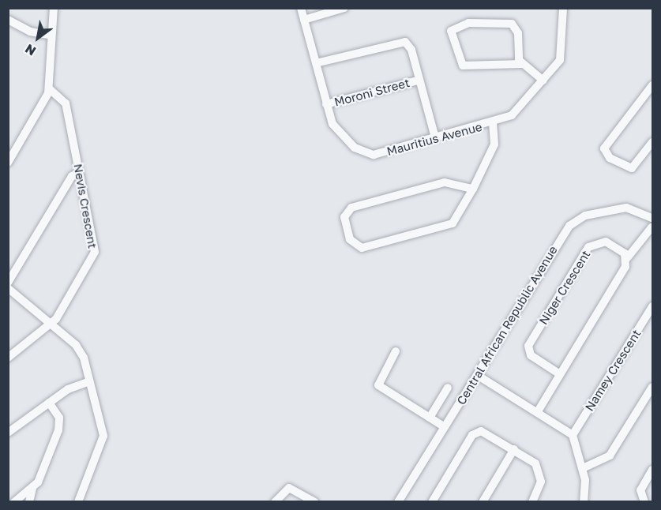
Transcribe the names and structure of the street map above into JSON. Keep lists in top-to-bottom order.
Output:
{
  "streets": {
    "street": [
      "Moroni Street",
      "Mauritius Avenue",
      "Nevis Crescent",
      "Niger Crescent",
      "Central African Republic Avenue",
      "Namey Crescent"
    ]
  },
  "crossings": [
    ["Moroni Street", "Mauritius Avenue"]
  ],
  "north": "bottom left"
}
